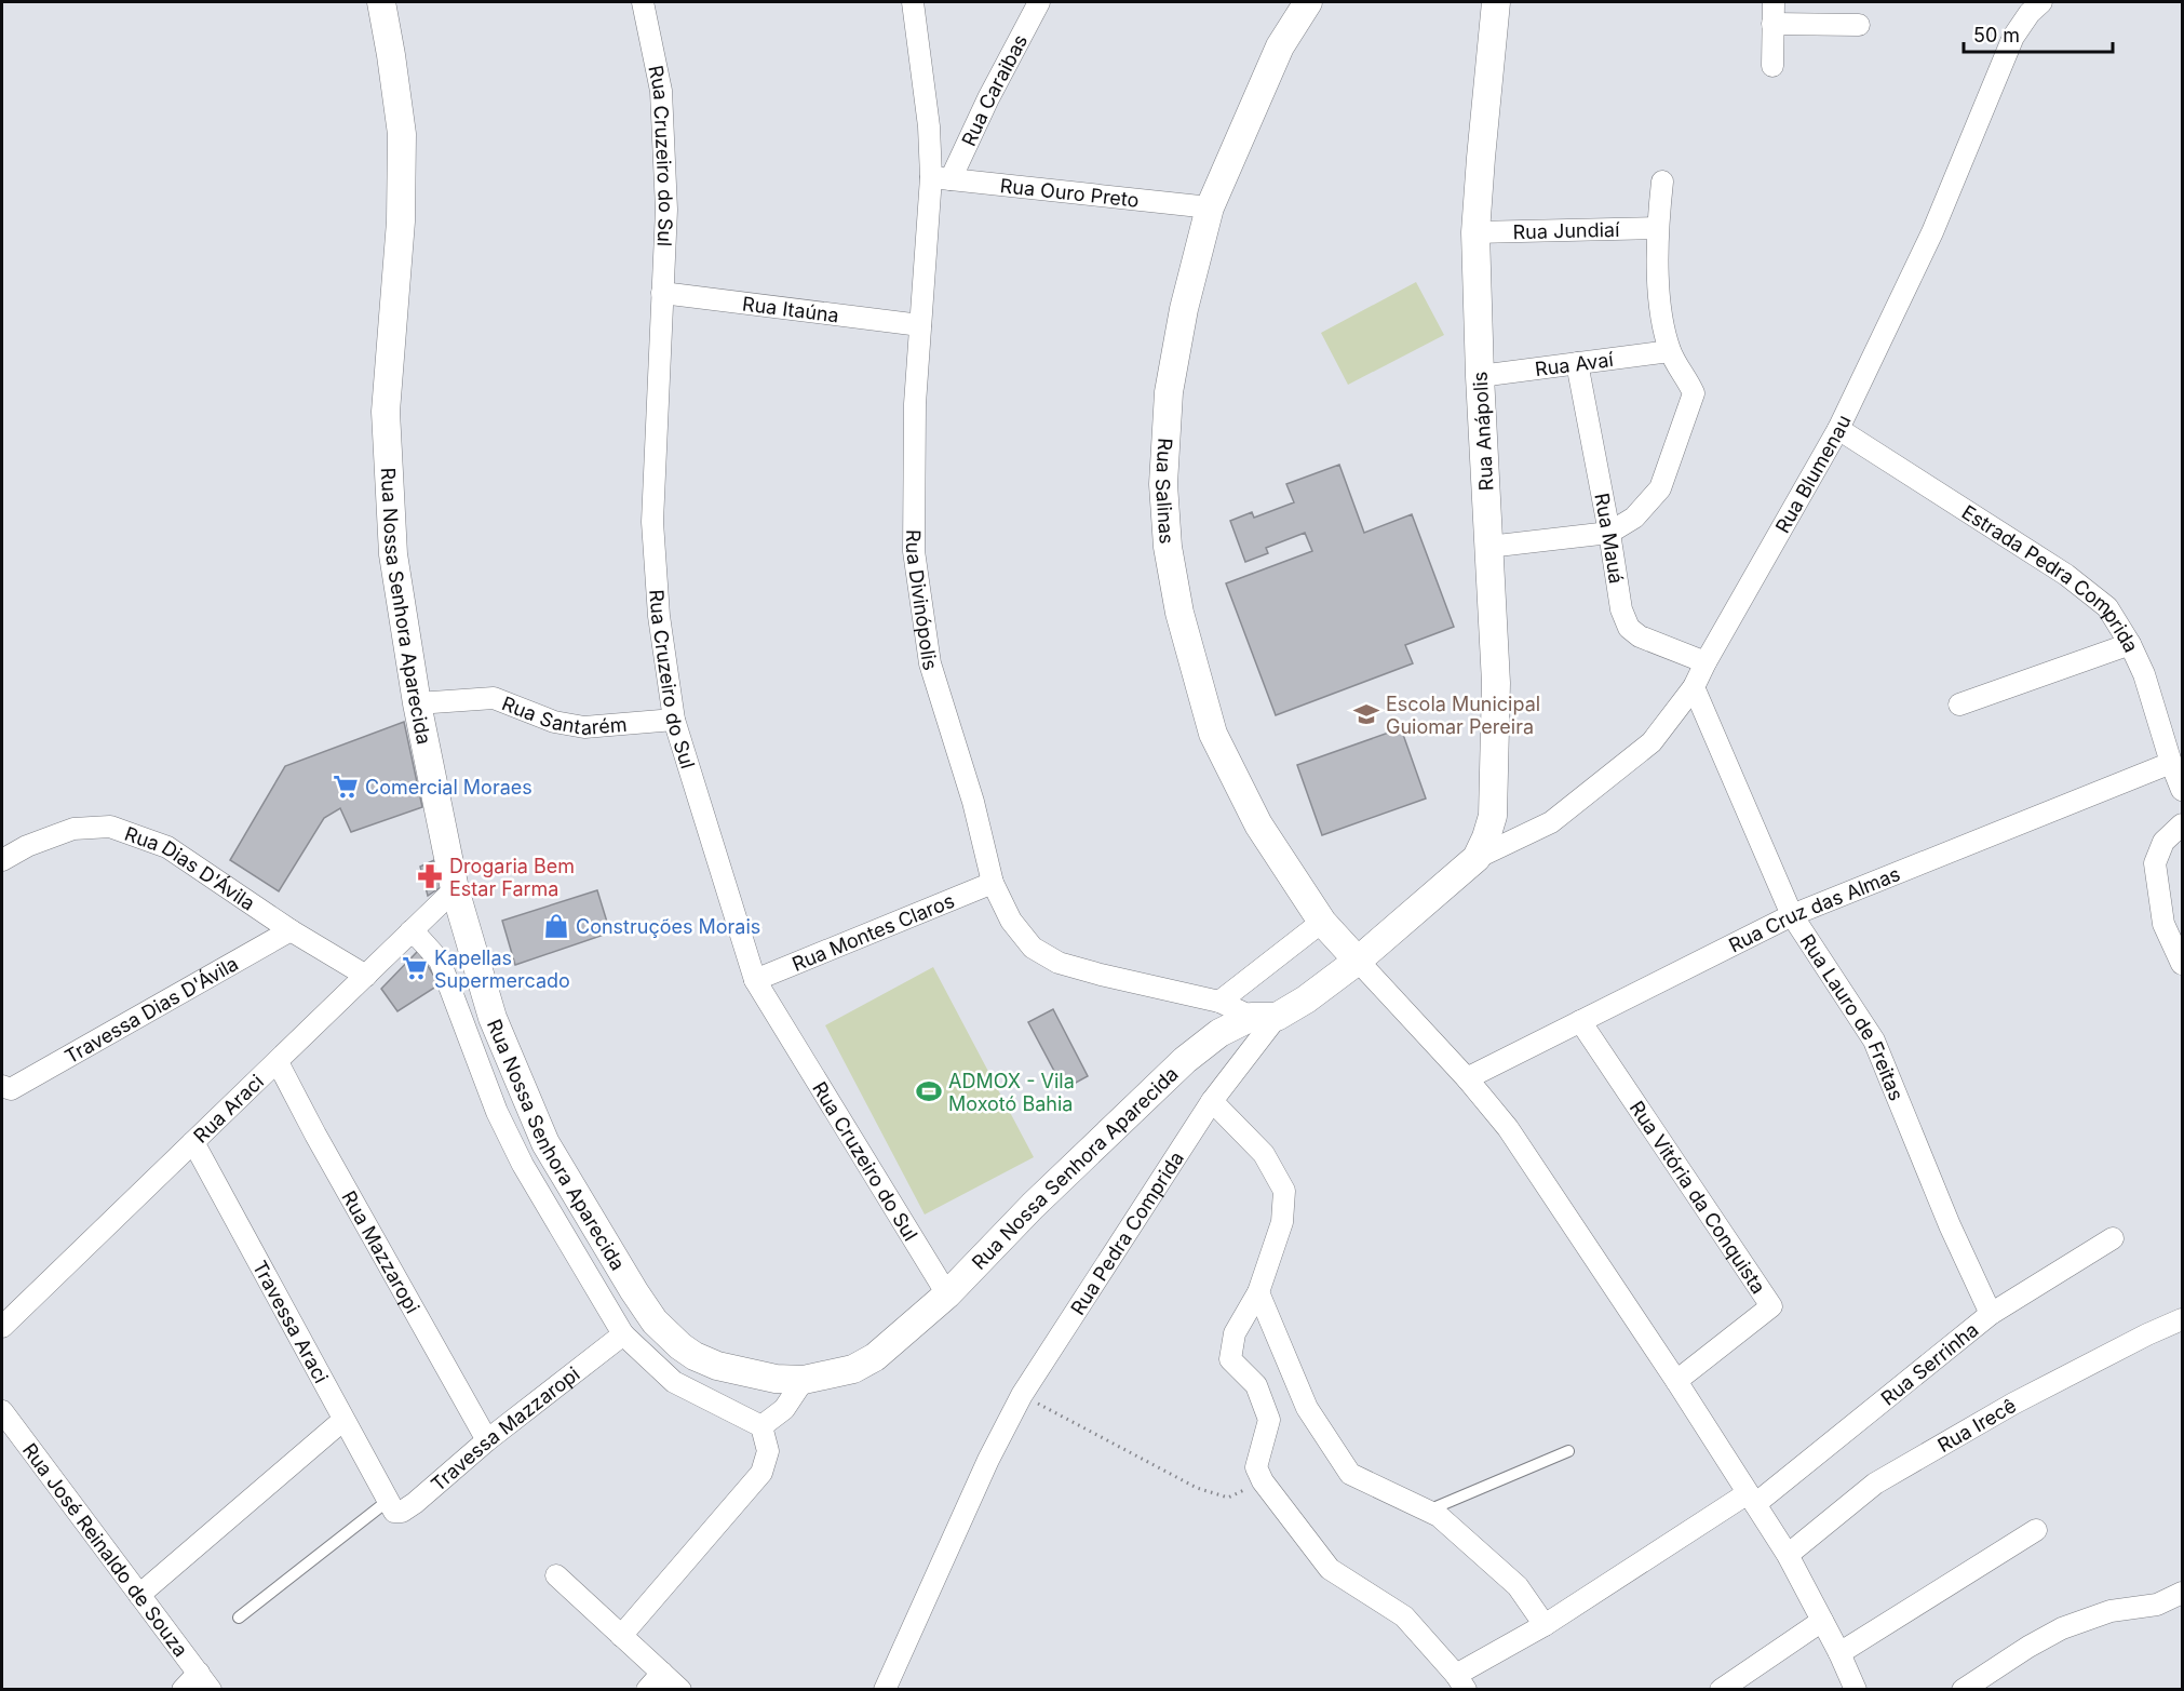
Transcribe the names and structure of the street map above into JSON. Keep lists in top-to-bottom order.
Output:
{
  "streets": {
    "street": [
      "Rua Caraibas",
      "Rua Cruzeiro do Sul",
      "Rua Ouro Preto",
      "Rua Jundiaí",
      "Rua Itaúna",
      "Rua Avaí",
      "Rua Anápolis",
      "Rua Blumenau",
      "Rua Salinas",
      "Rua Mauá",
      "Estrada Pedra Comprida",
      "Rua Divinópolis",
      "Rua Nossa Senhora Aparecida",
      "Rua Santarém",
      "Rua Dias D'Ávila",
      "Rua Cruz das Almas",
      "Rua Montes Claros",
      "Travessa Dias D'Ávila",
      "Rua Lauro de Freitas",
      "Rua Araci",
      "Rua Vitória da Conquista",
      "Rua Pedra Comprida",
      "Rua Mazzaropi",
      "Travessa Araci",
      "Rua Serrinha",
      "Rua Irecê",
      "Travessa Mazzaropi",
      "Rua José Reinaldo de Souza"
    ]
  },
  "crossings": [
    ["Rua Caraibas", "Rua Ouro Preto"],
    ["Rua Caraibas", "Rua Divinópolis"],
    ["Rua Cruzeiro do Sul", "Rua Itaúna"],
    ["Rua Cruzeiro do Sul", "Rua Nossa Senhora Aparecida"],
    ["Rua Cruzeiro do Sul", "Rua Santarém"],
    ["Rua Cruzeiro do Sul", "Rua Montes Claros"],
    ["Rua Ouro Preto", "Rua Salinas"],
    ["Rua Ouro Preto", "Rua Divinópolis"],
    ["Rua Jundiaí", "Rua Anápolis"],
    ["Rua Itaúna", "Rua Divinópolis"],
    ["Rua Avaí", "Rua Anápolis"],
    ["Rua Avaí", "Rua Mauá"],
    ["Rua Anápolis", "Rua Blumenau"],
    ["Rua Anápolis", "Rua Pedra Comprida"],
    ["Rua Blumenau", "Rua Mauá"],
    ["Rua Blumenau", "Estrada Pedra Comprida"],
    ["Rua Blumenau", "Rua Lauro de Freitas"],
    ["Rua Blumenau", "Rua Pedra Comprida"],
    ["Rua Salinas", "Rua Pedra Comprida"],
    ["Estrada Pedra Comprida", "Rua Cruz das Almas"],
    ["Rua Divinópolis", "Rua Nossa Senhora Aparecida"],
    ["Rua Divinópolis", "Rua Montes Claros"],
    ["Rua Divinópolis", "Rua Pedra Comprida"],
    ["Rua Nossa Senhora Aparecida", "Rua Santarém"],
    ["Rua Nossa Senhora Aparecida", "Rua Araci"],
    ["Rua Nossa Senhora Aparecida", "Rua Pedra Comprida"],
    ["Rua Nossa Senhora Aparecida", "Travessa Mazzaropi"],
    ["Rua Dias D'Ávila", "Travessa Dias D'Ávila"],
    ["Rua Dias D'Ávila", "Rua Araci"],
    ["Rua Cruz das Almas", "Rua Lauro de Freitas"],
    ["Rua Cruz das Almas", "Rua Vitória da Conquista"],
    ["Rua Lauro de Freitas", "Rua Serrinha"],
    ["Rua Araci", "Rua Mazzaropi"],
    ["Rua Araci", "Travessa Araci"],
    ["Rua Mazzaropi", "Travessa Mazzaropi"],
    ["Travessa Araci", "Travessa Mazzaropi"]
  ],
  "places": {
    "school or university": ["Escola Municipal Guiomar Pereira"],
    "supermarket": ["Comercial Moraes", "Kapellas Supermercado"],
    "pharmacy": ["Drogaria Bem Estar Farma"],
    "shop": ["Construções Morais"],
    "sports": ["ADMOX - Vila Moxotó Bahia"]
  },
  "scale_bar": "50 m"
}
